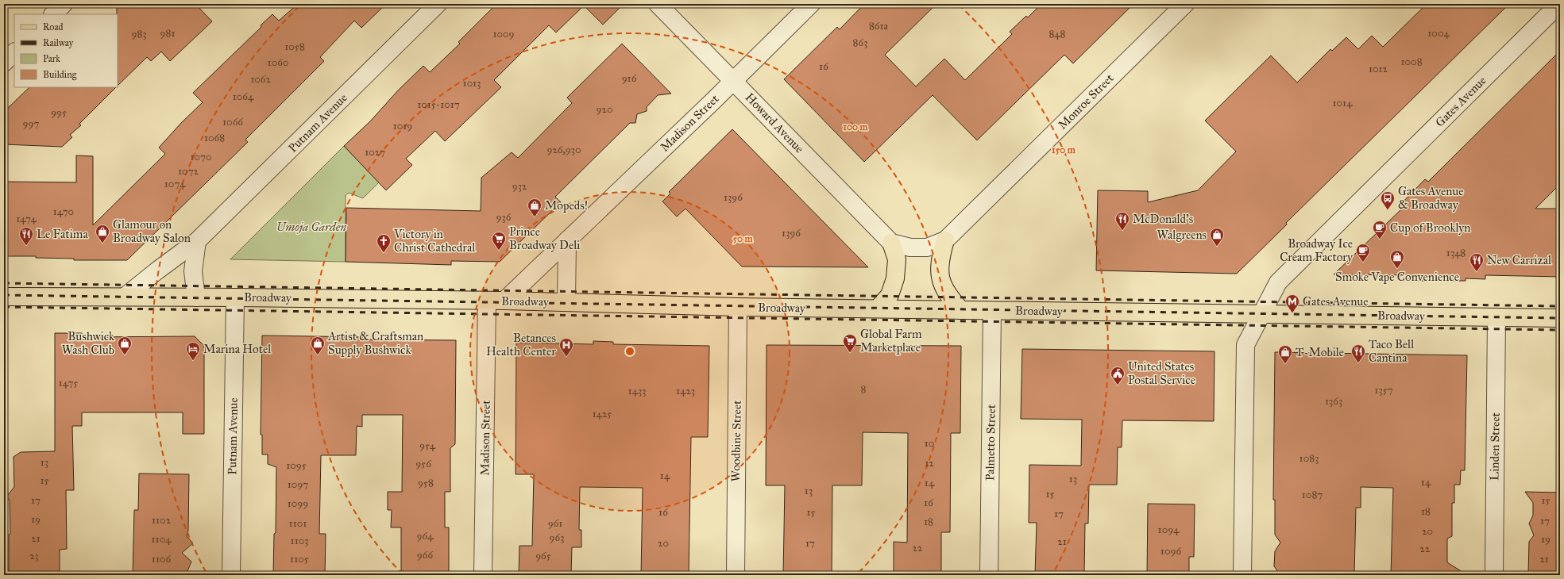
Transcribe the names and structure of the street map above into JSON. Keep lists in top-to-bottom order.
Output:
{
  "streets": {
    "main road": ["Broadway"],
    "street": [
      "Monroe Street",
      "Gates Avenue",
      "Putnam Avenue",
      "Madison Street",
      "Howard Avenue",
      "Woodbine Street",
      "Palmetto Street",
      "Linden Street"
    ]
  },
  "crossings": [
    ["Monroe Street", "Howard Avenue"],
    ["Gates Avenue", "Broadway"],
    ["Putnam Avenue", "Broadway"],
    ["Madison Street", "Howard Avenue"],
    ["Madison Street", "Broadway"],
    ["Broadway", "Woodbine Street"],
    ["Broadway", "Palmetto Street"],
    ["Broadway", "Linden Street"]
  ],
  "parks": ["Umoja Garden"],
  "places": {
    "bus stop": ["Gates Avenue & Broadway"],
    "shop": [
      "Mopeds!",
      "Glamour on Broadway Salon",
      "Walgreens",
      "Smoke Vape Convenience",
      "Bushwick Wash Club",
      "Artist & Craftsman Supply Bushwick",
      "T-Mobile"
    ],
    "restaurant": [
      "McDonald's",
      "Le Fatima",
      "New Carrizal",
      "Taco Bell Cantina"
    ],
    "cafe": ["Cup of Brooklyn", "Broadway Ice Cream Factory"],
    "supermarket": ["Prince Broadway Deli", "Global Farm Marketplace"],
    "church": ["Victory in Christ Cathedral"],
    "metro station": ["Gates Avenue"],
    "hospital": ["Betances Health Center"],
    "hotel": ["Marina Hotel"],
    "public building": ["United States Postal Service"]
  },
  "house_numbers": [
    "861a",
    "981",
    "1004",
    "983",
    "1009",
    "848",
    "863",
    "1058",
    "1008",
    "1060",
    "16",
    "1012",
    "916",
    "1062",
    "1013",
    "1064",
    "1014",
    "1015-1017",
    "920",
    "995",
    "1066",
    "997",
    "1019",
    "1068",
    "926,930",
    "1027",
    "1070",
    "1072",
    "1074",
    "932",
    "1396",
    "1470",
    "936",
    "1474",
    "1396",
    "1348",
    "1475",
    "8",
    "1357",
    "1433",
    "1423",
    "1363",
    "1425",
    "10",
    "954",
    "1083",
    "13",
    "12",
    "956",
    "1095",
    "14",
    "13",
    "15",
    "14",
    "958",
    "14",
    "1097",
    "13",
    "15",
    "1087",
    "17",
    "15",
    "16",
    "1099",
    "18",
    "16",
    "15",
    "17",
    "19",
    "1102",
    "17",
    "18",
    "1101",
    "961",
    "1094",
    "20",
    "964",
    "963",
    "21",
    "1104",
    "19",
    "1103",
    "21",
    "20",
    "17",
    "22",
    "22",
    "1096",
    "966",
    "23",
    "965",
    "1106",
    "1105",
    "21"
  ],
  "legend": [
    "Road",
    "Railway",
    "Park",
    "Building"
  ],
  "rings": ["100 m", "150 m", "50 m"]
}
